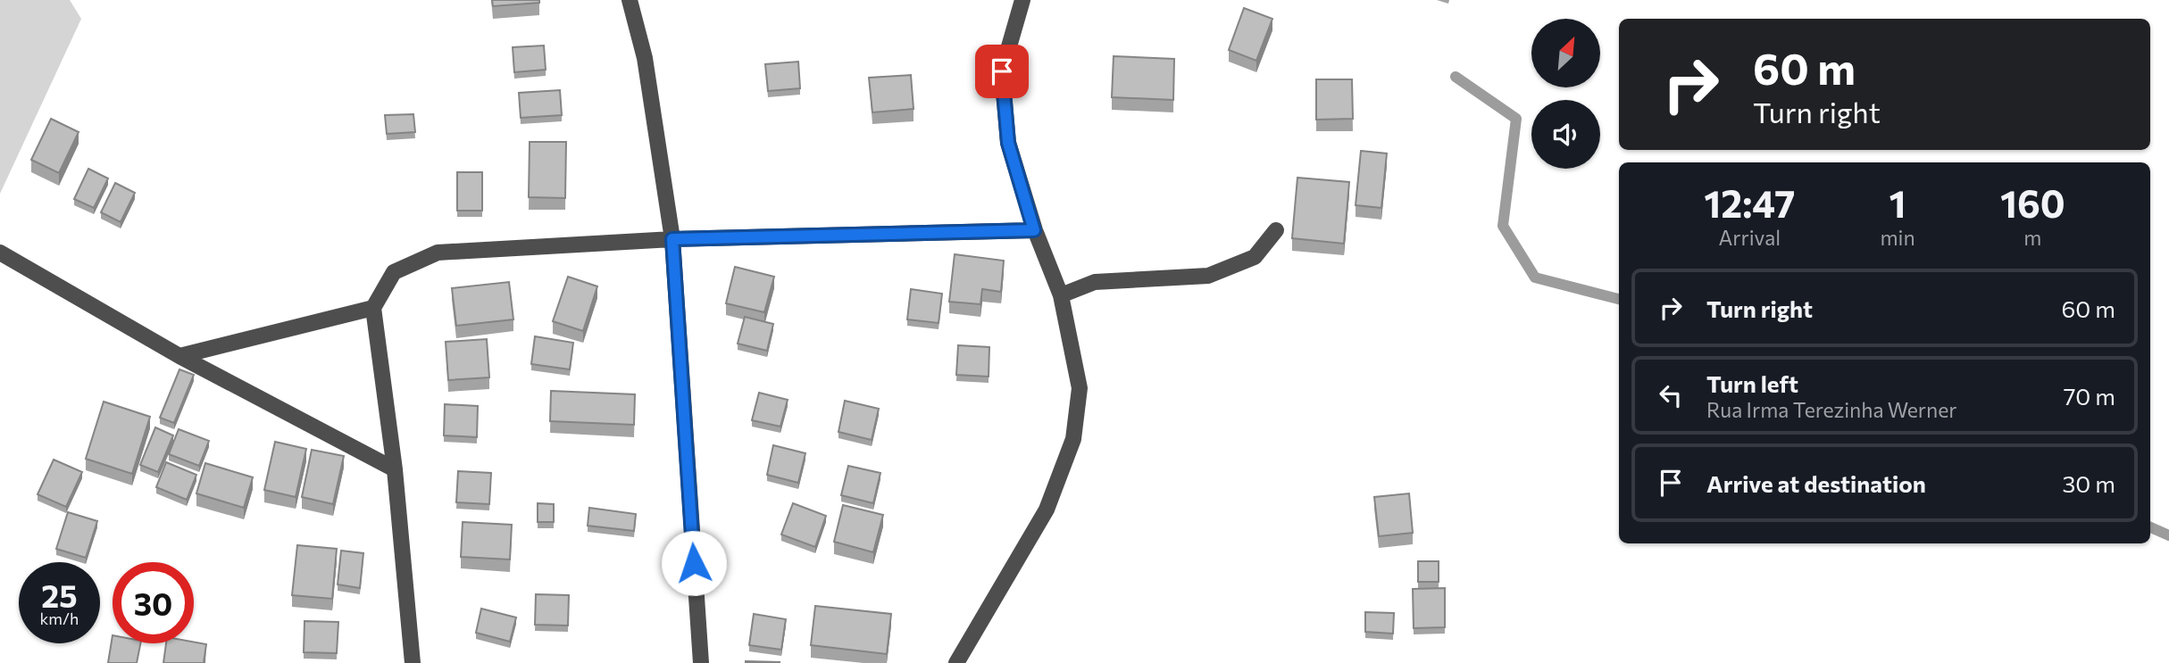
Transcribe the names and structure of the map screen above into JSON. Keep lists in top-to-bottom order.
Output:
{
  "north": "top right",
  "page": {
    "turn": ["60 m", "Turn right"],
    "eta": [
      "12:47",
      "Arrival",
      "1",
      "min",
      "160",
      "m"
    ],
    "list": [
      {
        "name": "Turn right",
        "value": "60 m"
      },
      {
        "name": "Turn left",
        "note": "Rua Irma Terezinha Werner",
        "value": "70 m"
      },
      {
        "name": "Arrive at destination",
        "value": "30 m"
      }
    ],
    "speed": "25 km/h",
    "limit": "30"
  }
}
